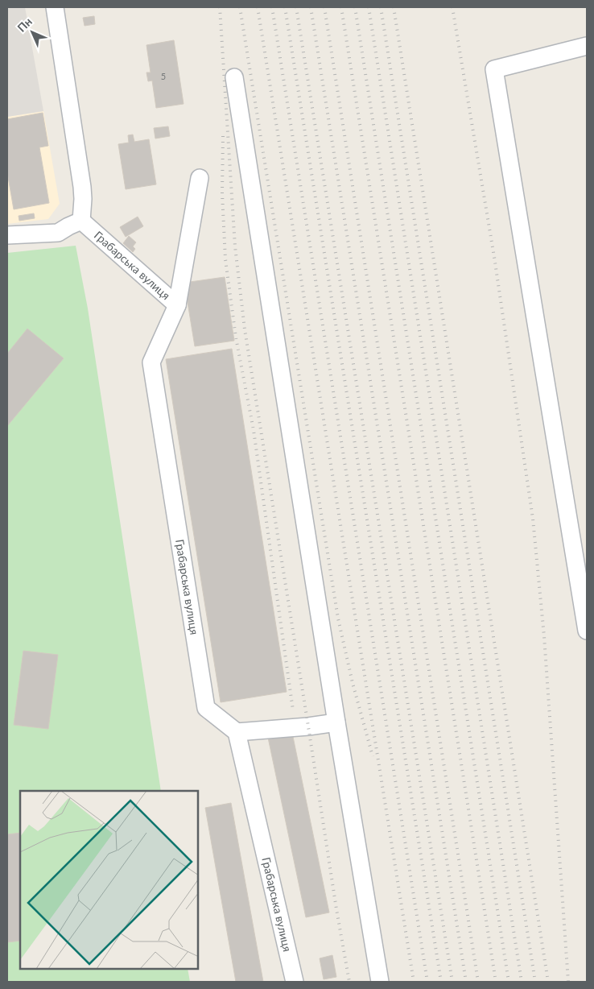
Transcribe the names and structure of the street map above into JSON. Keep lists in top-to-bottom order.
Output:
{
  "streets": {
    "street": ["Грабарська вулиця"]
  },
  "house_numbers": ["5"],
  "north": "top left"
}
